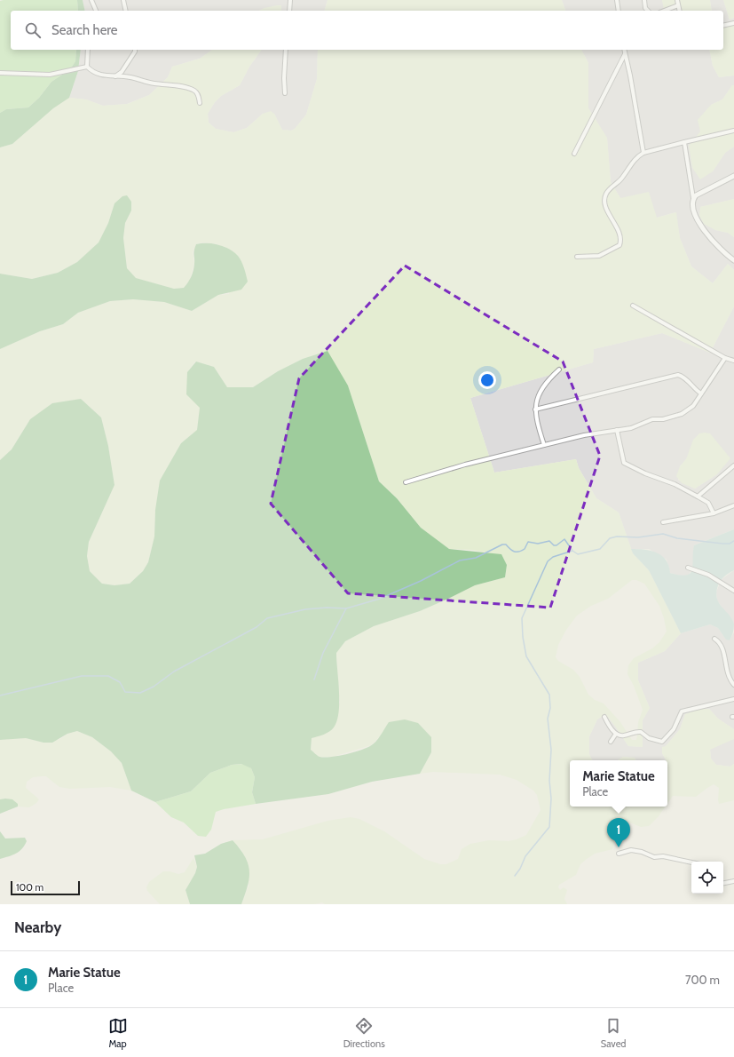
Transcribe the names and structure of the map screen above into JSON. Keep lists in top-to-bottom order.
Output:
{
  "scale_bar": "100 m",
  "page": {
    "search": "Search here",
    "popup": ["Marie Statue", "Place"],
    "pins": "1",
    "scale": "100 m",
    "heading": "Nearby",
    "list": [
      {
        "mark": "1",
        "name": "Marie Statue",
        "note": "Place",
        "value": "700 m"
      }
    ],
    "nav": ["Map", "Directions", "Saved"]
  }
}
